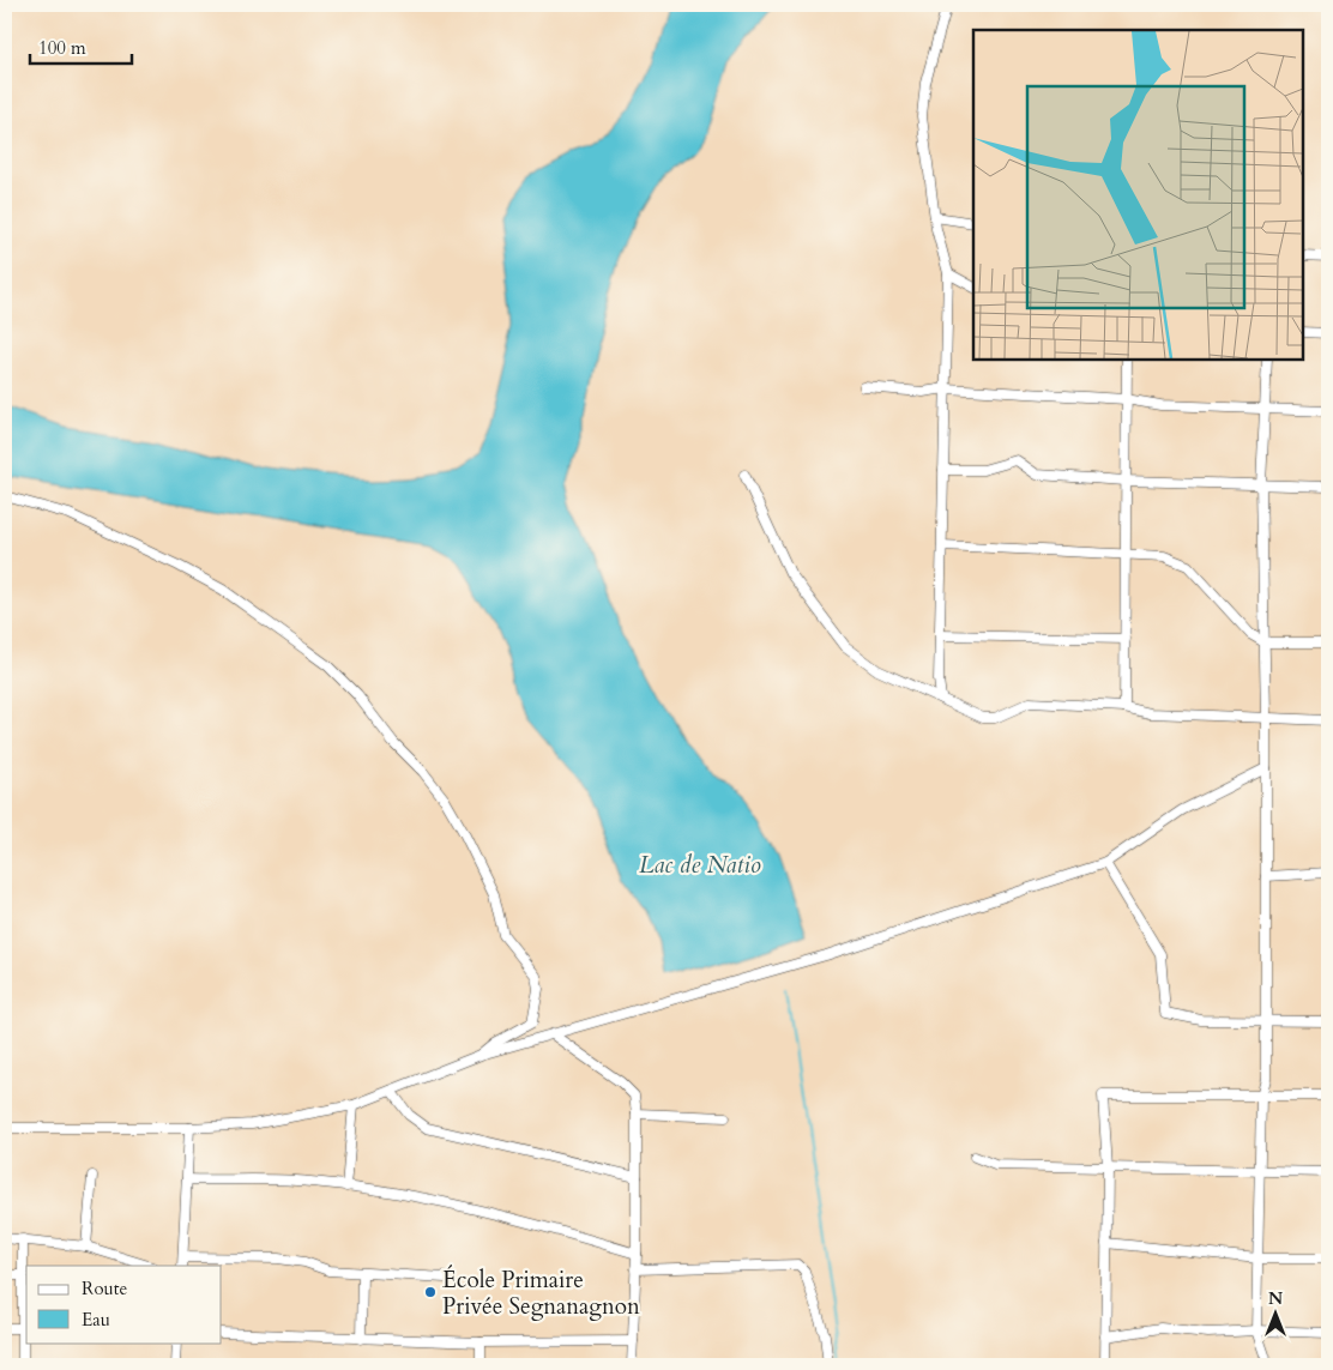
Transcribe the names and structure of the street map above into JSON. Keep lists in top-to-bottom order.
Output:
{
  "water": ["Lac de Natio"],
  "places": ["École Primaire Privée Segnanagnon"],
  "legend": ["Route", "Eau"],
  "scale_bar": "100 m",
  "north": "top"
}
